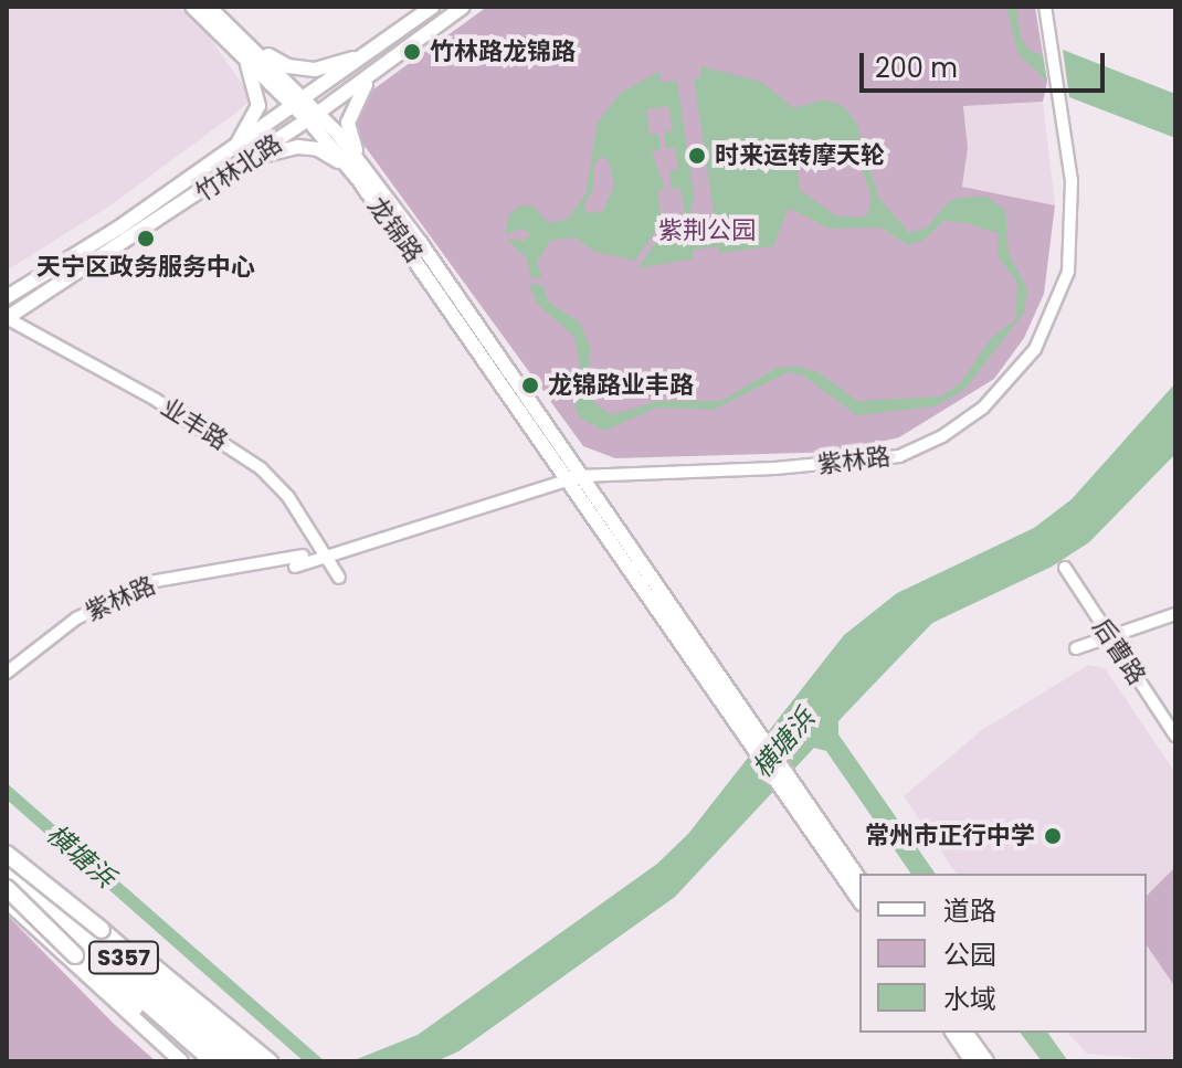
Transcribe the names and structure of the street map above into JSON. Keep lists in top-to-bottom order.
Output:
{
  "streets": {
    "main road": ["竹林北路", "龙锦路", "S357"],
    "street": ["业丰路", "紫林路", "后曹路"]
  },
  "crossings": [
    ["竹林北路", "龙锦路"],
    ["竹林北路", "业丰路"],
    ["龙锦路", "紫林路"],
    ["业丰路", "紫林路"]
  ],
  "water": ["横塘浜"],
  "parks": ["紫荆公园"],
  "places": [
    "竹林路龙锦路",
    "时来运转摩天轮",
    "天宁区政务服务中心",
    "龙锦路业丰路",
    "常州市正行中学"
  ],
  "legend": ["道路", "公园", "水域"],
  "scale_bar": "200 m"
}
